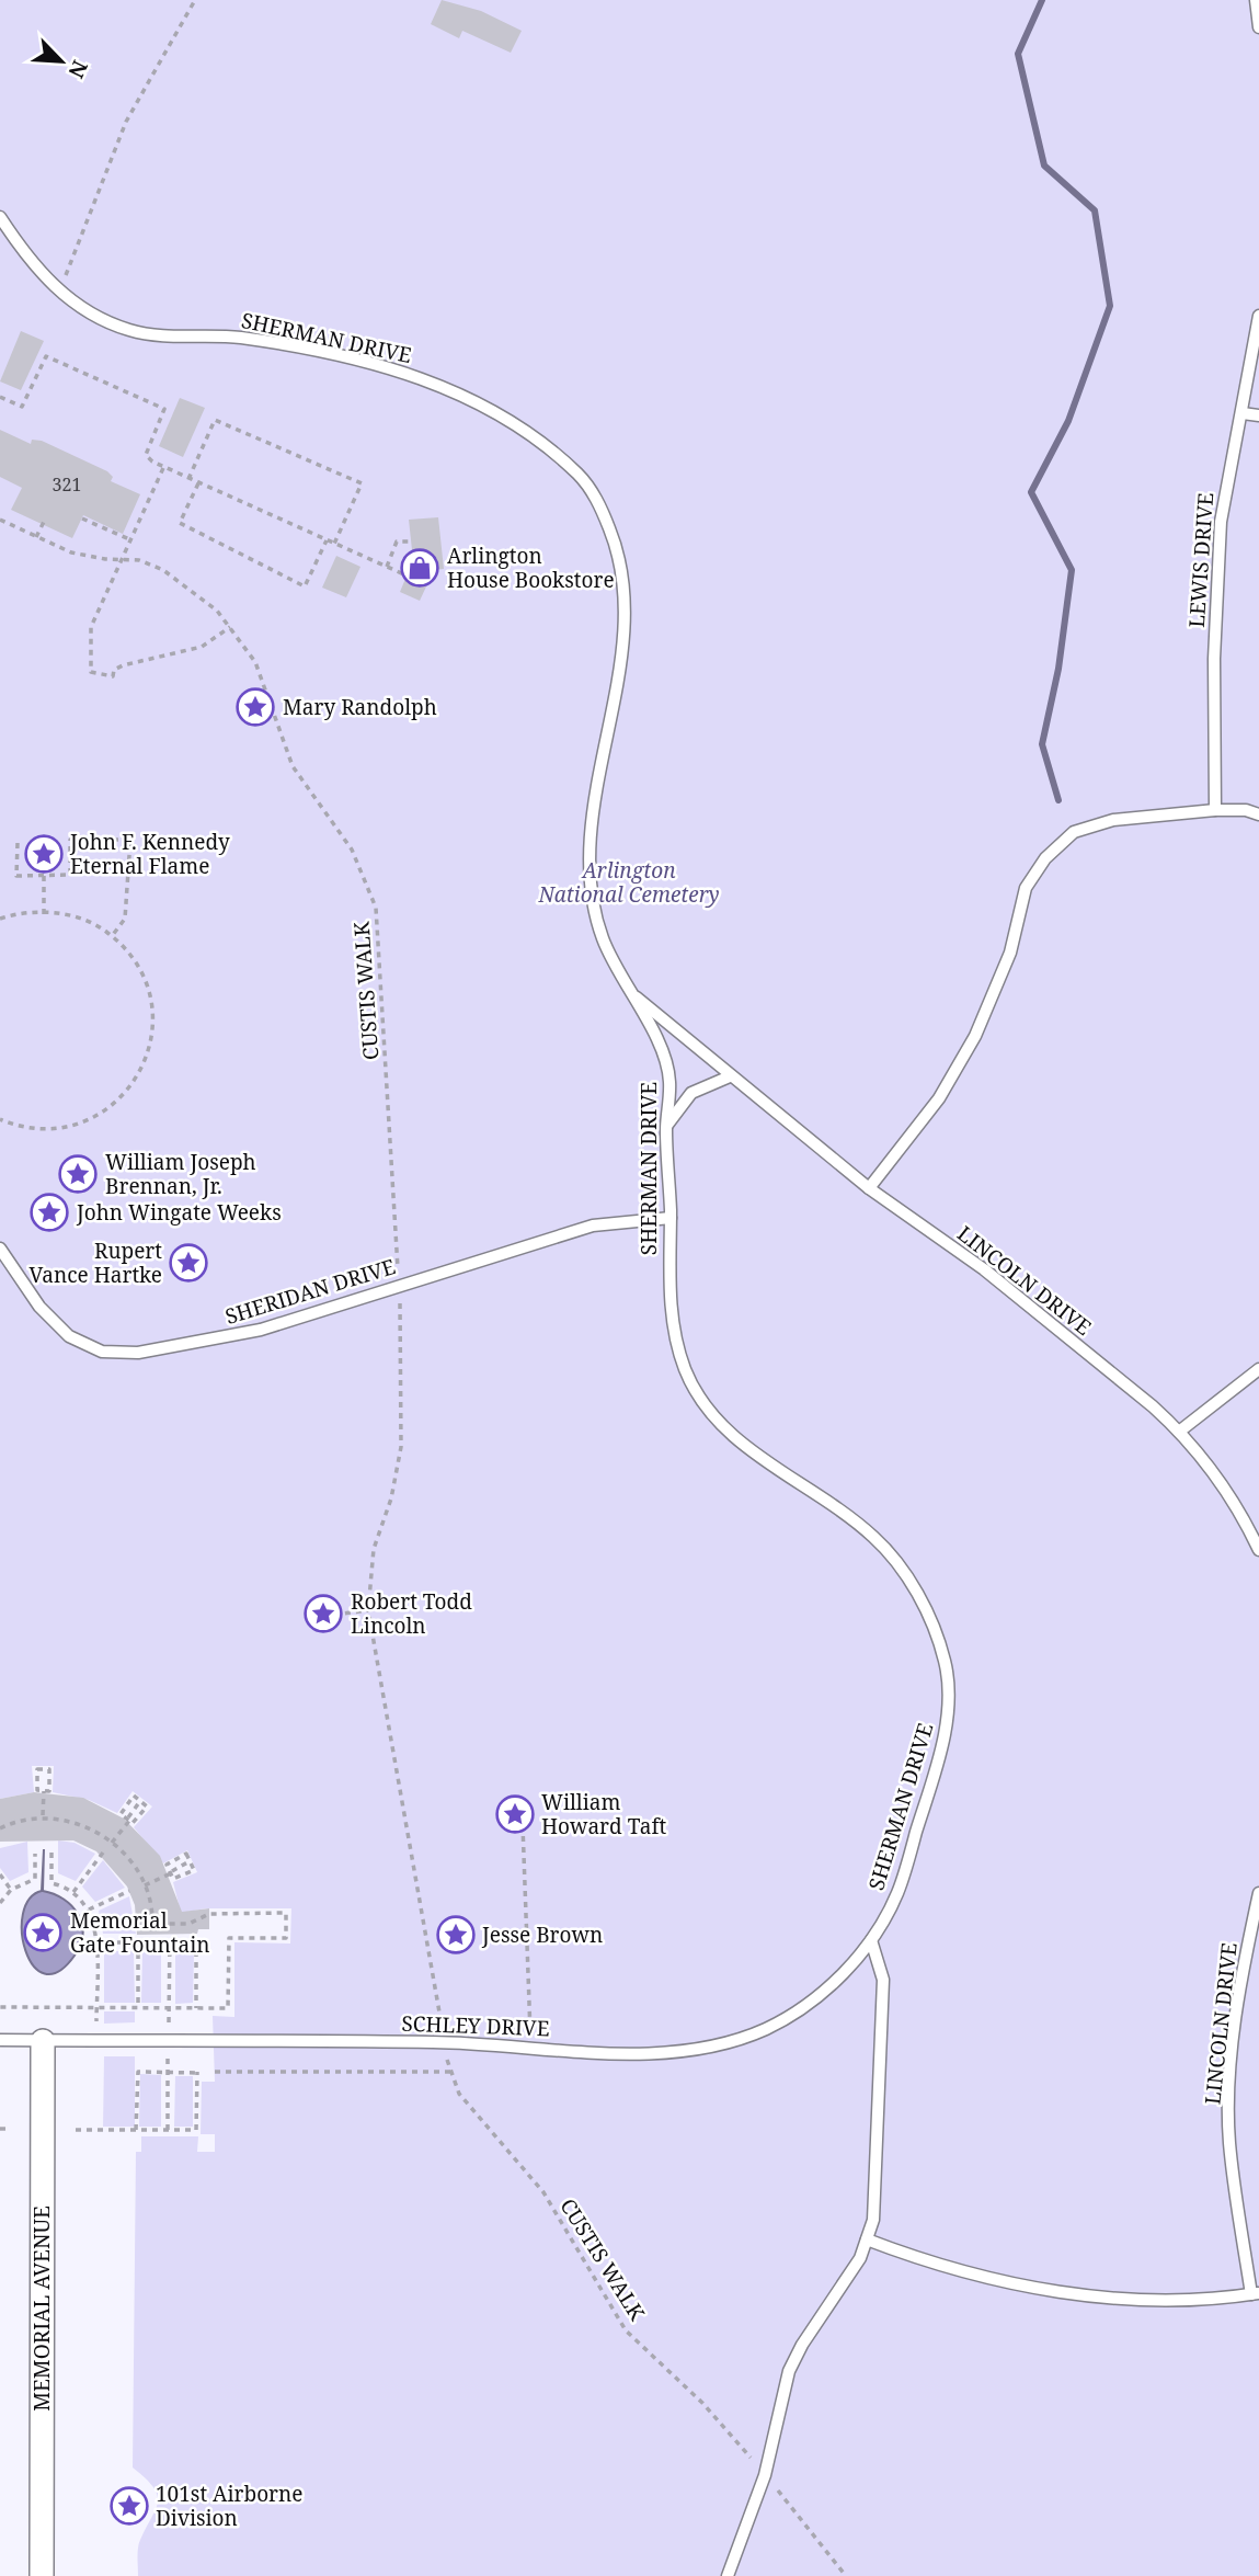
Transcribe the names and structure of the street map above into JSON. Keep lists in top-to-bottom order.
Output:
{
  "streets": {
    "street": ["MEMORIAL AVENUE"],
    "lane": [
      "SHERMAN DRIVE",
      "LEWIS DRIVE",
      "LINCOLN DRIVE",
      "SHERIDAN DRIVE",
      "SCHLEY DRIVE"
    ],
    "path": ["CUSTIS WALK"]
  },
  "crossings": [
    ["SHERMAN DRIVE", "LINCOLN DRIVE"],
    ["SHERMAN DRIVE", "SHERIDAN DRIVE"],
    ["SHERMAN DRIVE", "SCHLEY DRIVE"],
    ["CUSTIS WALK", "SHERIDAN DRIVE"],
    ["SCHLEY DRIVE", "MEMORIAL AVENUE"]
  ],
  "parks": ["Arlington National Cemetery"],
  "places": {
    "shop": ["Arlington House Bookstore"],
    "place": [
      "Mary Randolph",
      "John F. Kennedy Eternal Flame",
      "William Joseph Brennan, Jr.",
      "John Wingate Weeks",
      "Rupert Vance Hartke",
      "Robert Todd Lincoln",
      "William Howard Taft",
      "Memorial Gate Fountain",
      "Jesse Brown",
      "101st Airborne Division"
    ]
  },
  "house_numbers": ["321"],
  "north": "bottom right"
}
